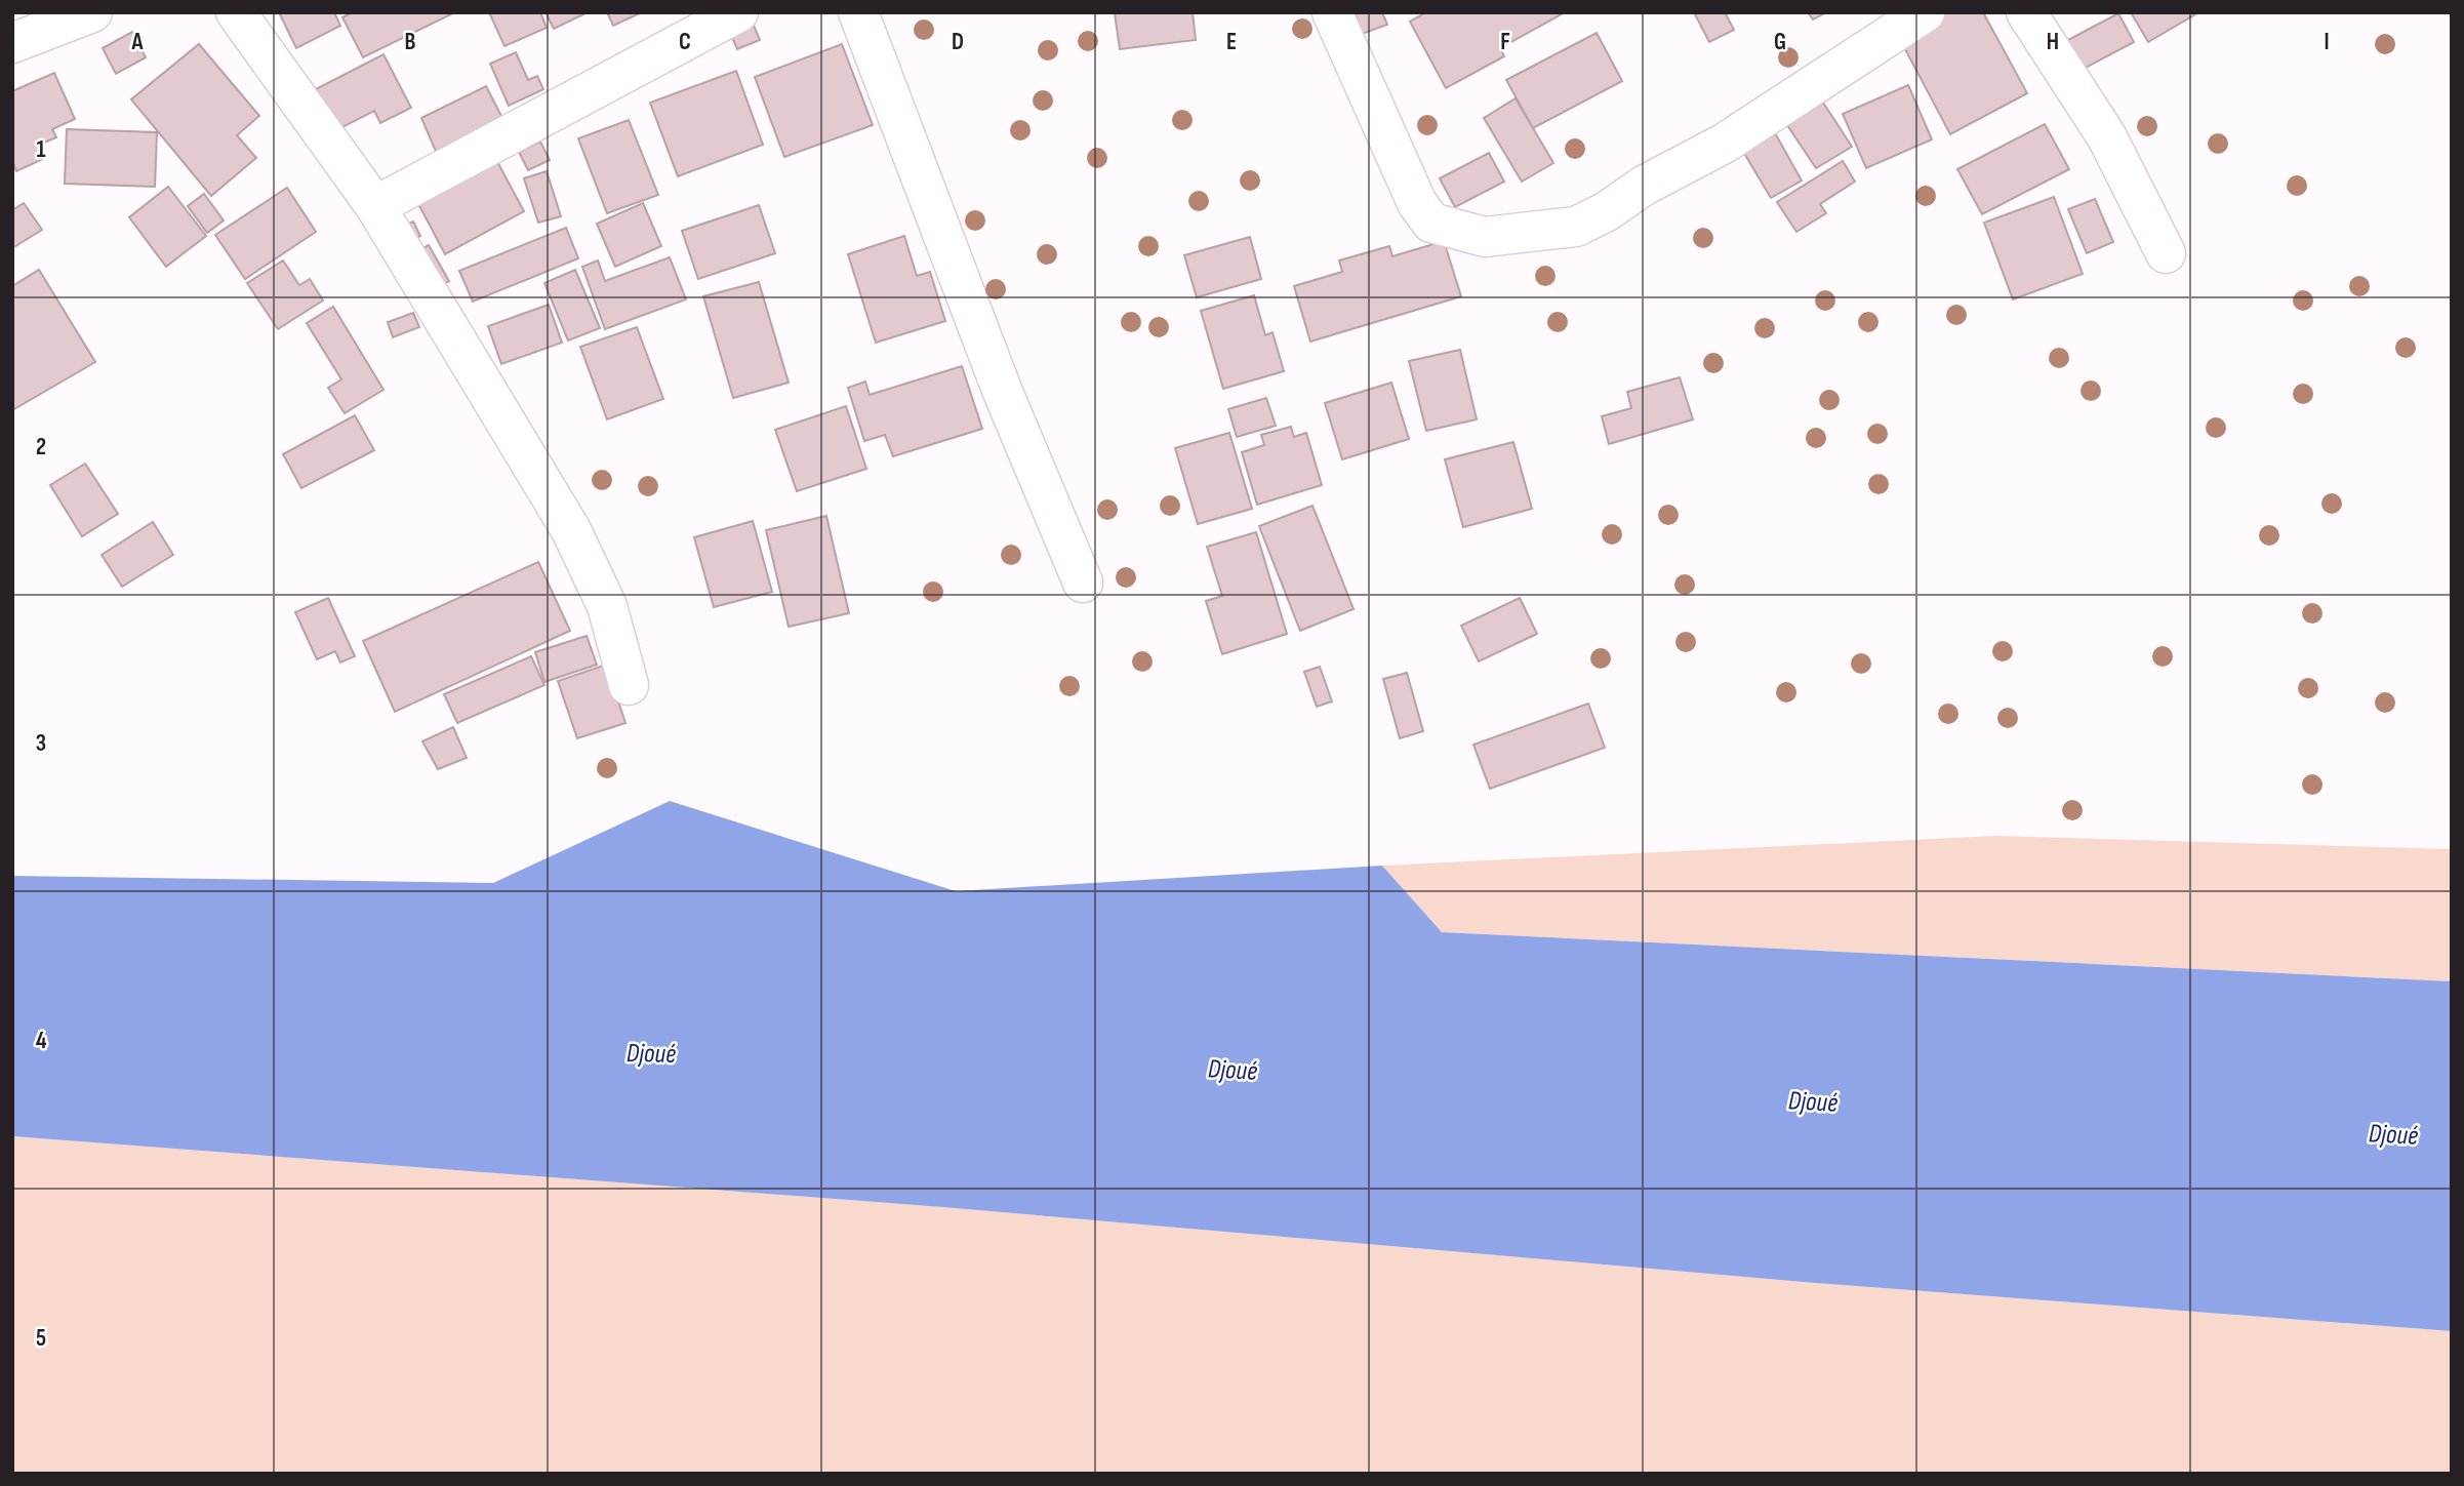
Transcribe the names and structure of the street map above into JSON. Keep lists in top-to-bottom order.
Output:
{
  "water": ["Djoué"],
  "grid": {
    "columns": [
      "A",
      "B",
      "C",
      "D",
      "E",
      "F",
      "G",
      "H",
      "I"
    ],
    "rows": [
      "1",
      "2",
      "3",
      "4",
      "5"
    ]
  }
}
